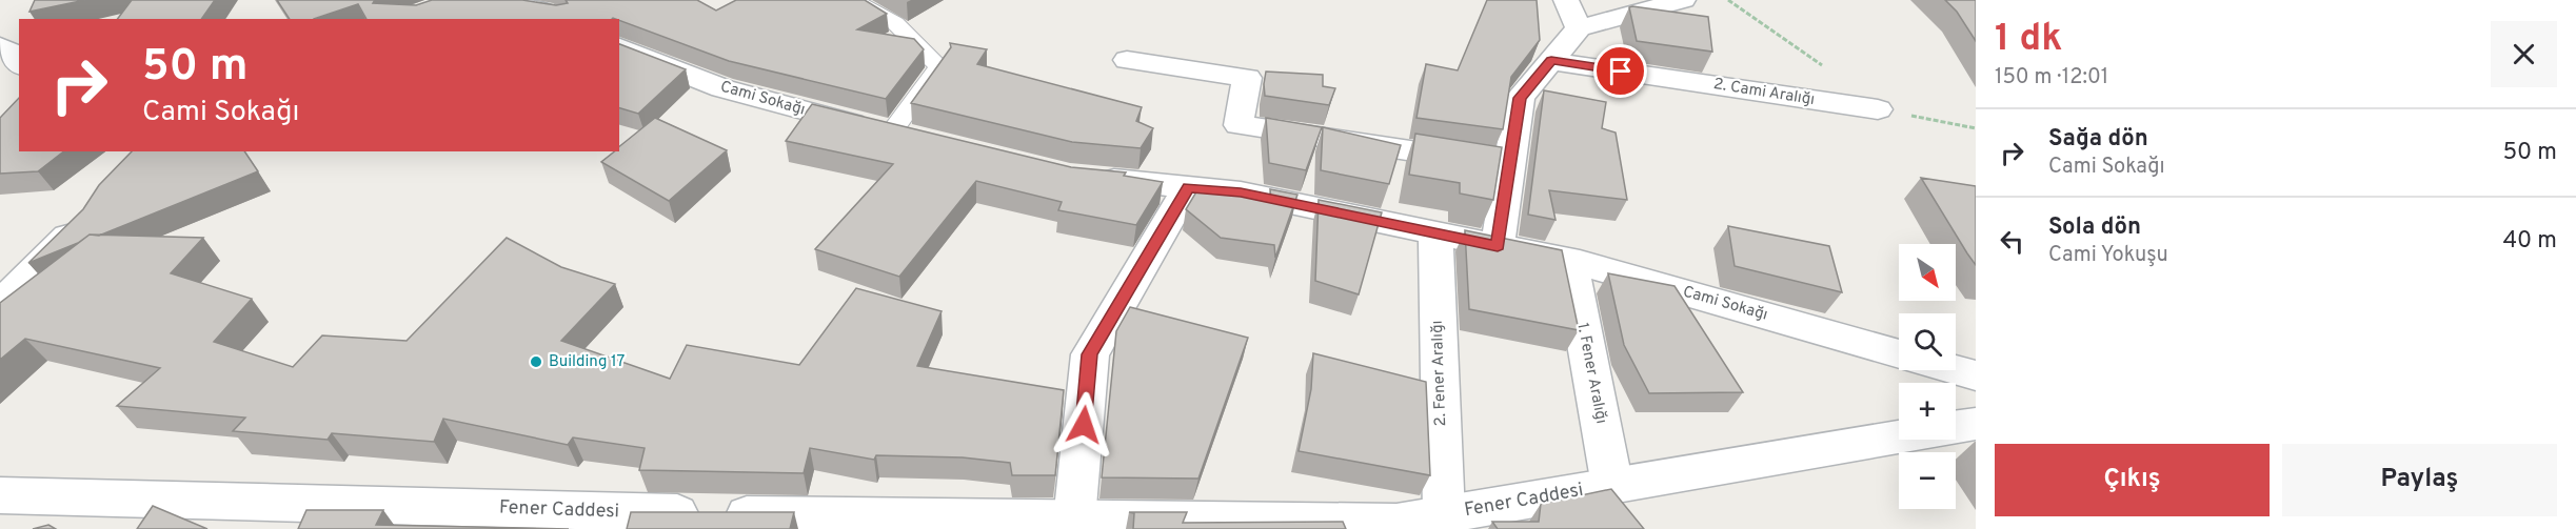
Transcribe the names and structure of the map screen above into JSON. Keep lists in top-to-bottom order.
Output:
{
  "streets": {
    "street": [
      "2. Cami Aralığı",
      "Cami Sokağı",
      "2. Fener Aralığı",
      "1. Fener Aralığı",
      "Fener Caddesi"
    ]
  },
  "crossings": [
    ["Cami Sokağı", "2. Fener Aralığı"],
    ["Cami Sokağı", "1. Fener Aralığı"],
    ["2. Fener Aralığı", "Fener Caddesi"],
    ["1. Fener Aralığı", "Fener Caddesi"]
  ],
  "places": ["Building 17"],
  "north": "bottom right",
  "page": {
    "heading": ["1 dk", "150 m · 12:01"],
    "turn": ["50 m", "Cami Sokağı"],
    "list": [
      {
        "name": "Sağa dön",
        "note": "Cami Sokağı",
        "value": "50 m"
      },
      {
        "name": "Sola dön",
        "note": "Cami Yokuşu",
        "value": "40 m"
      }
    ],
    "map_buttons": ["+", "−"],
    "buttons": ["Çıkış", "Paylaş"]
  }
}
